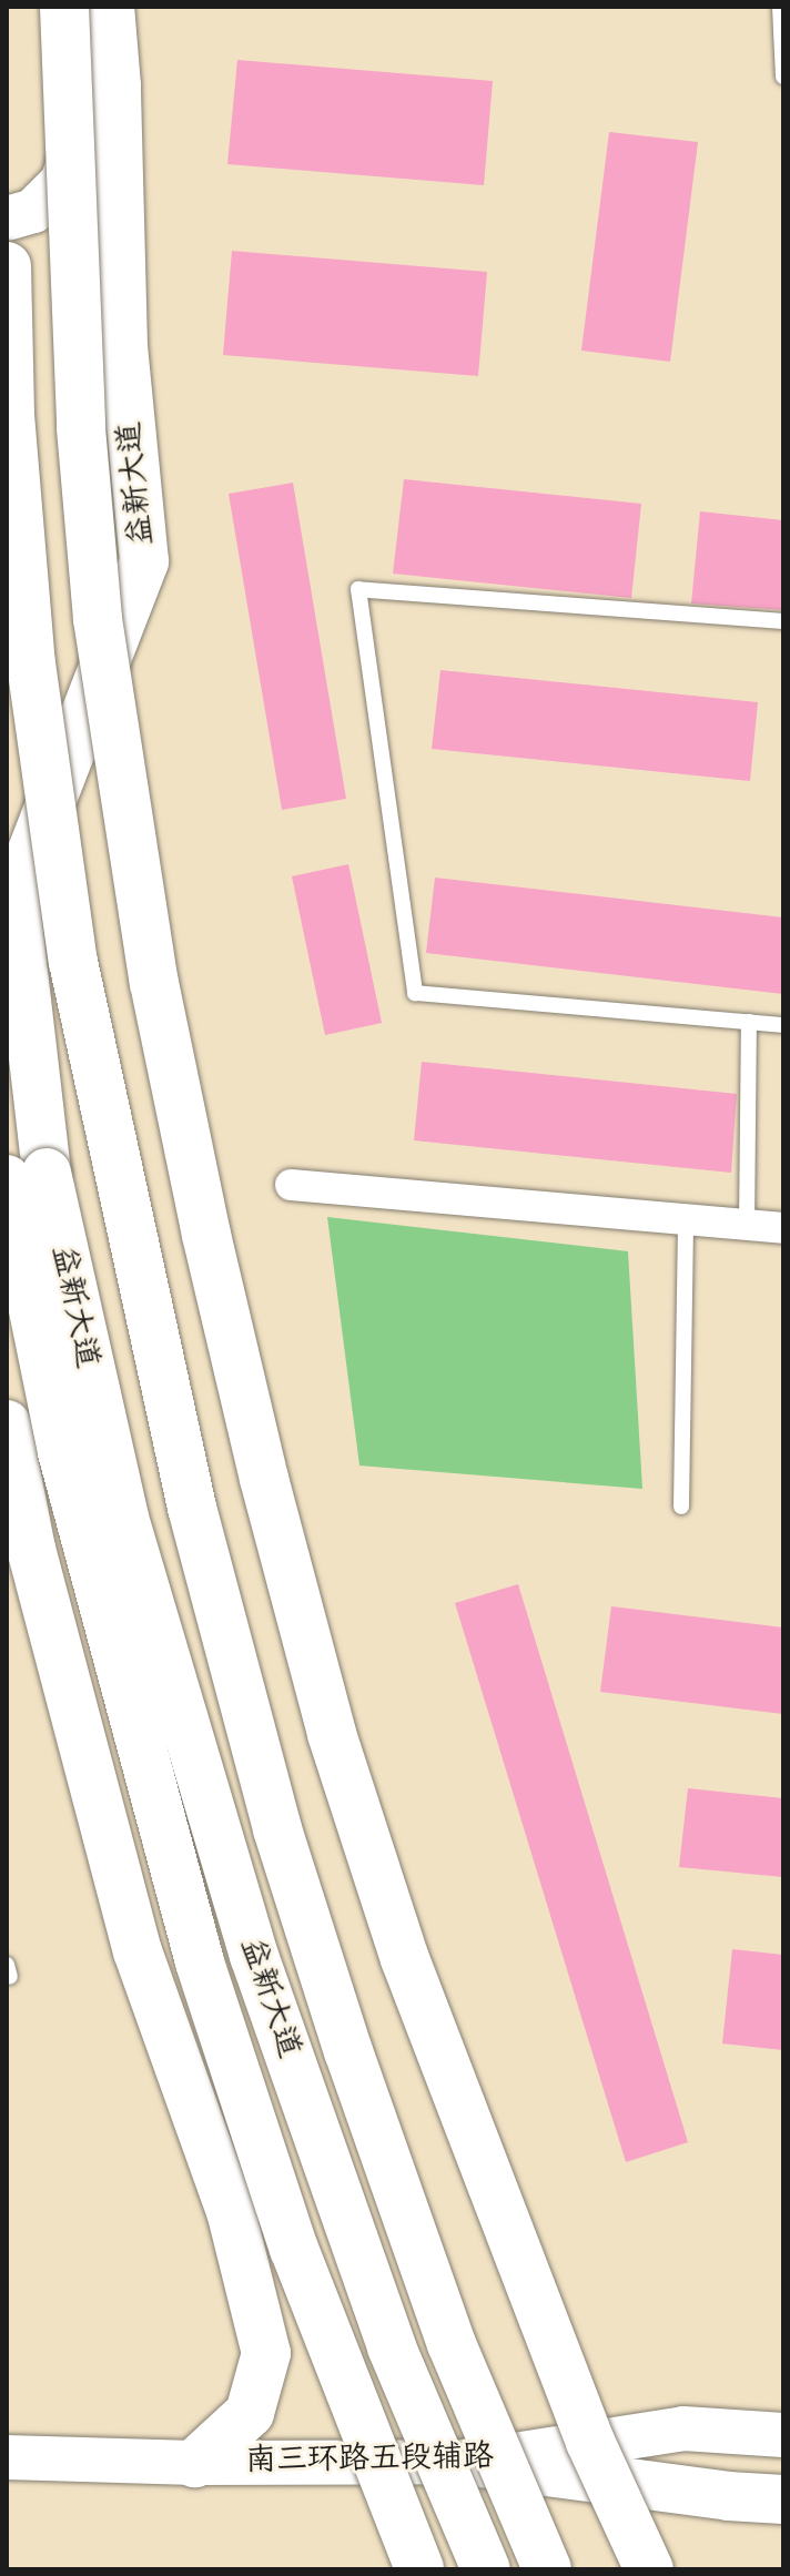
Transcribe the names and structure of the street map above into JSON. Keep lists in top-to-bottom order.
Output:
{
  "streets": {
    "main road": ["益新大道", "南三环路五段辅路"]
  }
}
